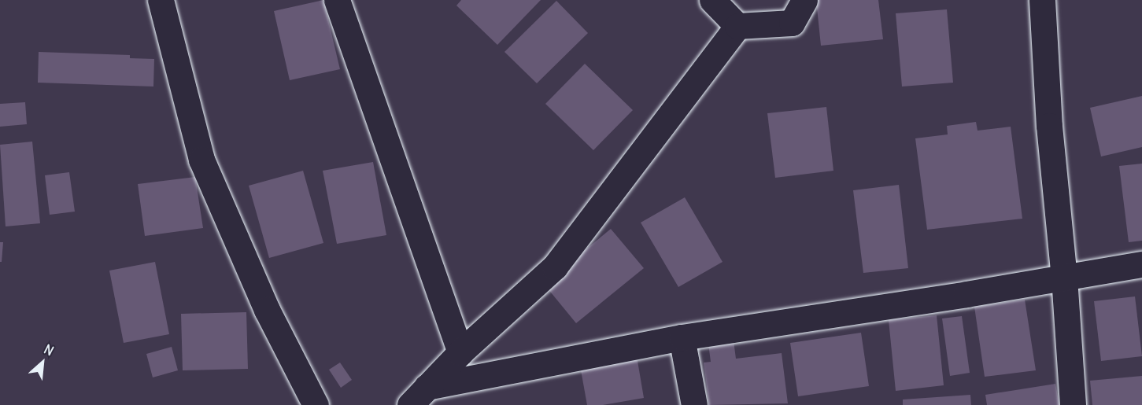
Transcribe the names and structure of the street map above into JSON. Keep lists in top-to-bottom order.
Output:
{
  "north": "top right"
}
